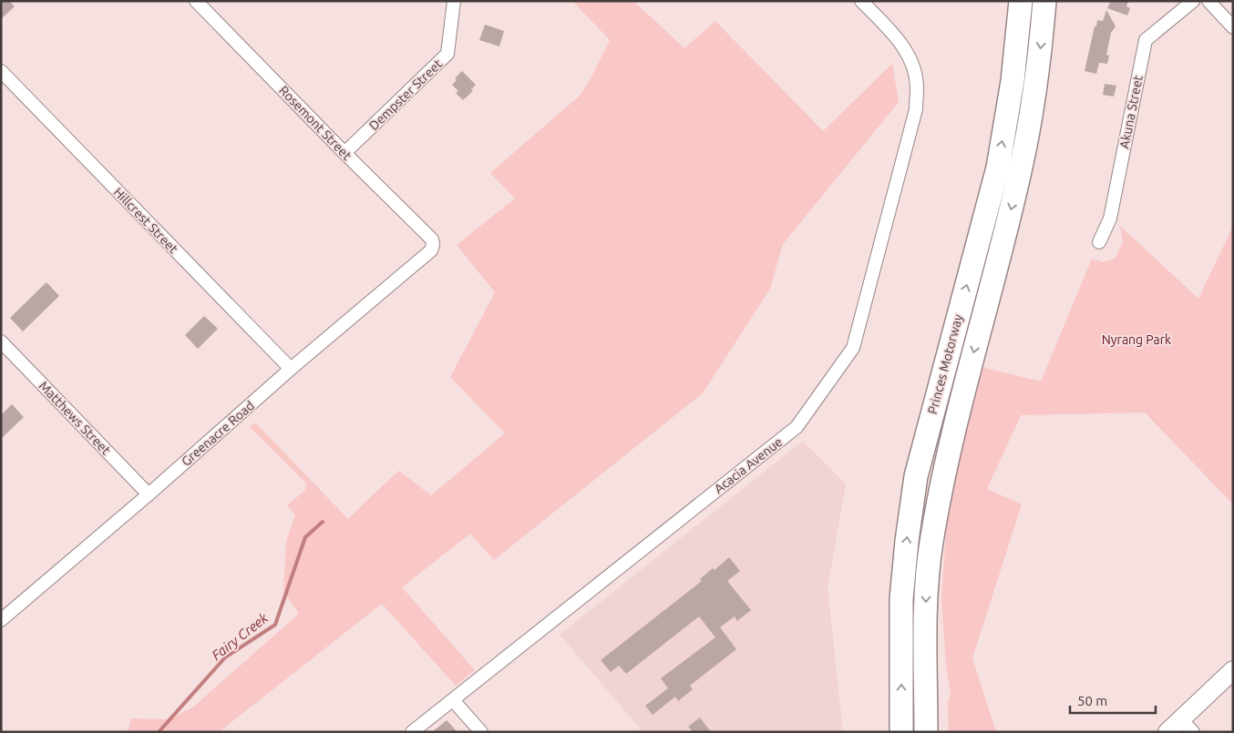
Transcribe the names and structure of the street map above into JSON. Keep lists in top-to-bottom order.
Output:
{
  "streets": {
    "highway": ["Princes Motorway"],
    "street": [
      "Dempster Street",
      "Akuna Street",
      "Rosemont Street",
      "Hillcrest Street",
      "Matthews Street",
      "Greenacre Road",
      "Acacia Avenue"
    ]
  },
  "crossings": [
    ["Dempster Street", "Rosemont Street"],
    ["Rosemont Street", "Greenacre Road"],
    ["Hillcrest Street", "Greenacre Road"],
    ["Matthews Street", "Greenacre Road"]
  ],
  "water": ["Fairy Creek"],
  "parks": ["Nyrang Park"],
  "scale_bar": "50 m"
}
